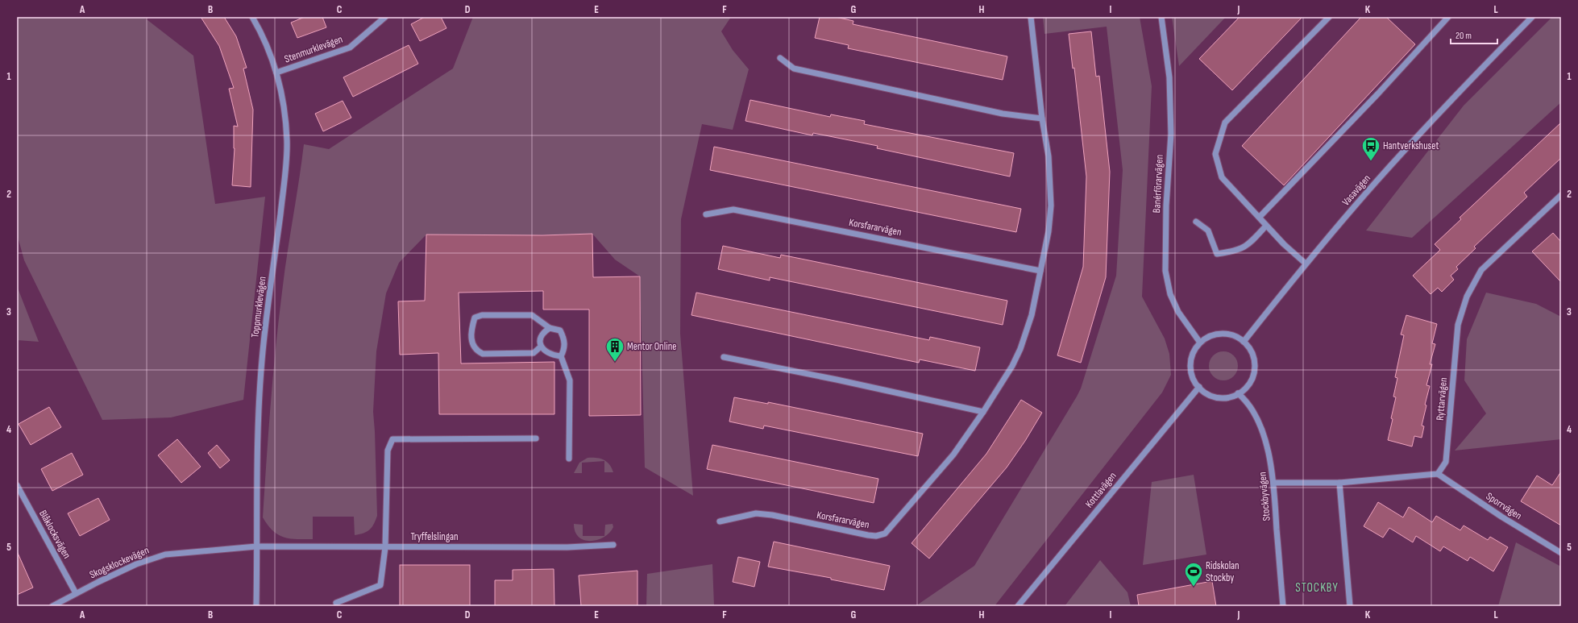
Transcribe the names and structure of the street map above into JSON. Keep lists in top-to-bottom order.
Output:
{
  "streets": {
    "street": [
      "Stenmurklevägen",
      "Banérförarvägen",
      "Vasavägen",
      "Korsfararvägen",
      "Toppmurklevägen",
      "Ryttarvägen",
      "Kottlavägen",
      "Stockbyvägen",
      "Sporrvägen",
      "Blåklocksvägen",
      "Tryffelslingan",
      "Skogsklockevägen"
    ]
  },
  "crossings": [
    ["Stenmurklevägen", "Toppmurklevägen"],
    ["Banérförarvägen", "Vasavägen"],
    ["Banérförarvägen", "Kottlavägen"],
    ["Banérförarvägen", "Stockbyvägen"],
    ["Vasavägen", "Kottlavägen"],
    ["Vasavägen", "Stockbyvägen"],
    ["Toppmurklevägen", "Tryffelslingan"],
    ["Toppmurklevägen", "Skogsklockevägen"],
    ["Ryttarvägen", "Sporrvägen"],
    ["Kottlavägen", "Stockbyvägen"],
    ["Blåklocksvägen", "Skogsklockevägen"],
    ["Tryffelslingan", "Skogsklockevägen"]
  ],
  "districts": ["STOCKBY"],
  "places": {
    "bus stop": ["Hantverkshuset"],
    "building": ["Mentor Online"],
    "sports": ["Ridskolan Stockby"]
  },
  "scale_bar": "20 m",
  "grid": {
    "columns": [
      "A",
      "B",
      "C",
      "D",
      "E",
      "F",
      "G",
      "H",
      "I",
      "J",
      "K",
      "L"
    ],
    "rows": [
      "1",
      "2",
      "3",
      "4",
      "5"
    ]
  }
}
